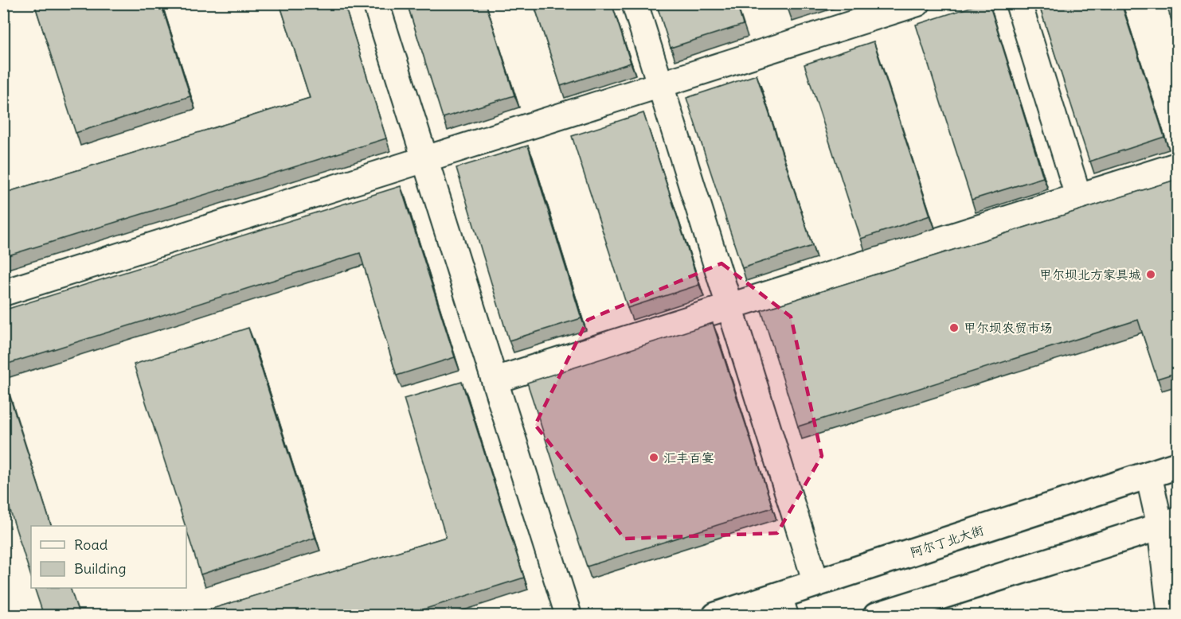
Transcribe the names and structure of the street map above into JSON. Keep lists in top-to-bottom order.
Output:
{
  "streets": {
    "main road": ["阿尔丁北大街"]
  },
  "places": ["甲尔坝北方家具城", "甲尔坝农贸市场", "汇丰百宴"],
  "legend": ["Road", "Building"]
}
